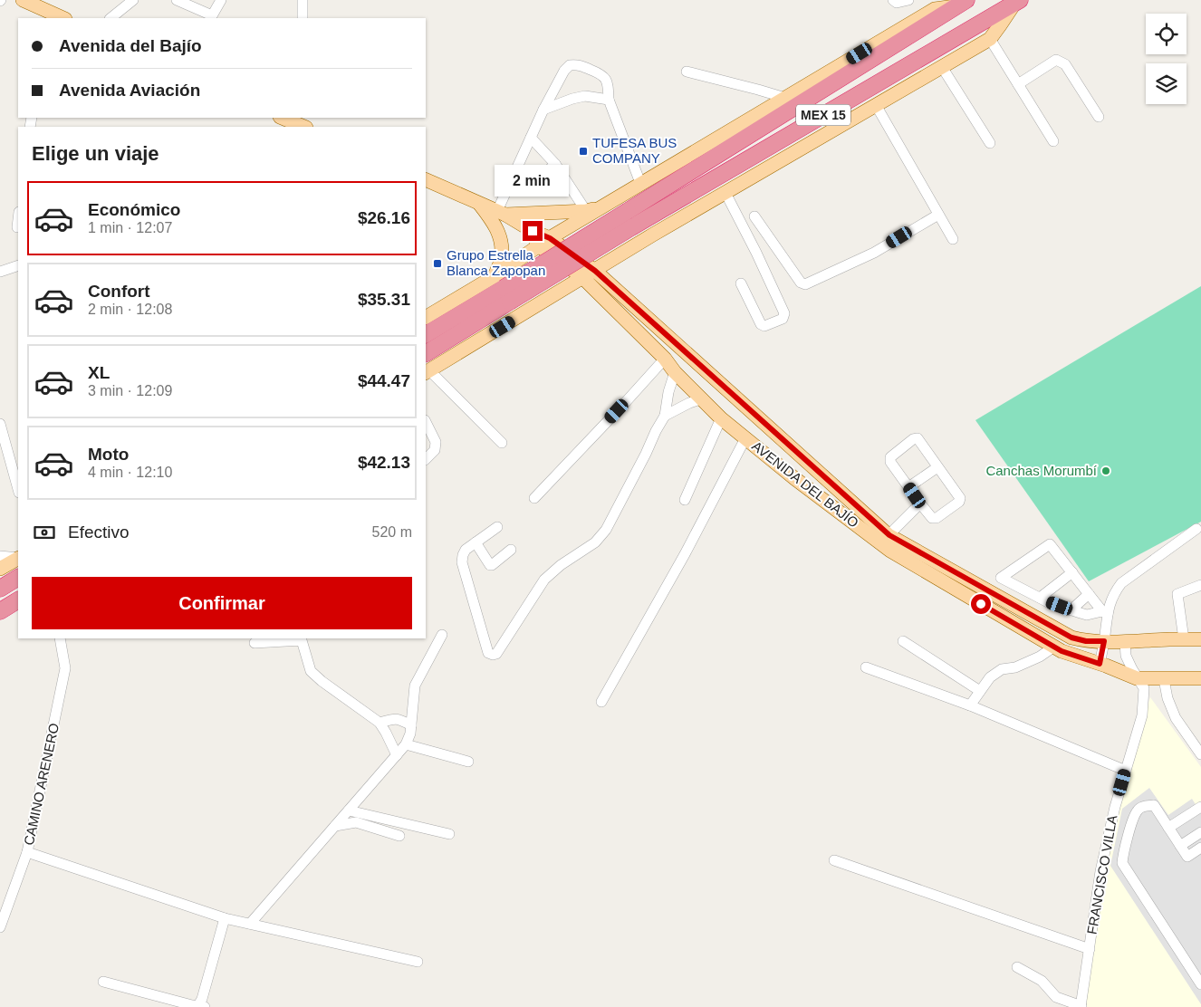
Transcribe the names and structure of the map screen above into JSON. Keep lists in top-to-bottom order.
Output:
{
  "streets": {
    "highway": ["MEX 15"],
    "main road": ["AVENIDA DEL BAJÍO"],
    "street": ["CAMINO ARENERO", "FRANCISCO VILLA"]
  },
  "crossings": [
    ["AVENIDA DEL BAJÍO", "FRANCISCO VILLA"]
  ],
  "places": {
    "transit": ["TUFESA BUS COMPANY", "Grupo Estrella Blanca Zapopan"],
    "other": ["Canchas Morumbí"]
  },
  "page": {
    "banner": ["Avenida del Bajío", "Avenida Aviación"],
    "heading": "Elige un viaje",
    "bubble": "2 min",
    "list": [
      {
        "name": "Económico",
        "note": "1 min · 12:07",
        "value": "$26.16"
      },
      {
        "name": "Confort",
        "note": "2 min · 12:08",
        "value": "$35.31"
      },
      {
        "name": "XL",
        "note": "3 min · 12:09",
        "value": "$44.47"
      },
      {
        "name": "Moto",
        "note": "4 min · 12:10",
        "value": "$42.13"
      }
    ],
    "pay": ["Efectivo", "520 m"],
    "buttons": "Confirmar"
  }
}
